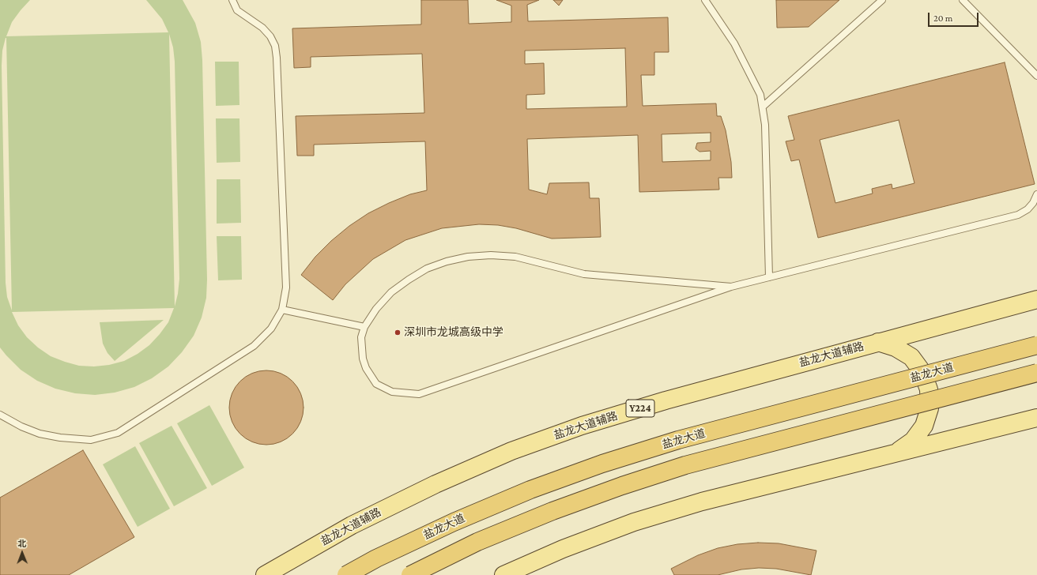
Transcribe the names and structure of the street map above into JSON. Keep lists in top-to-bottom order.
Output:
{
  "streets": {
    "highway": ["盐龙大道"],
    "main road": ["盐龙大道辅路", "Y224"]
  },
  "places": ["深圳市龙城高级中学"],
  "scale_bar": "20 m",
  "north": "top"
}
